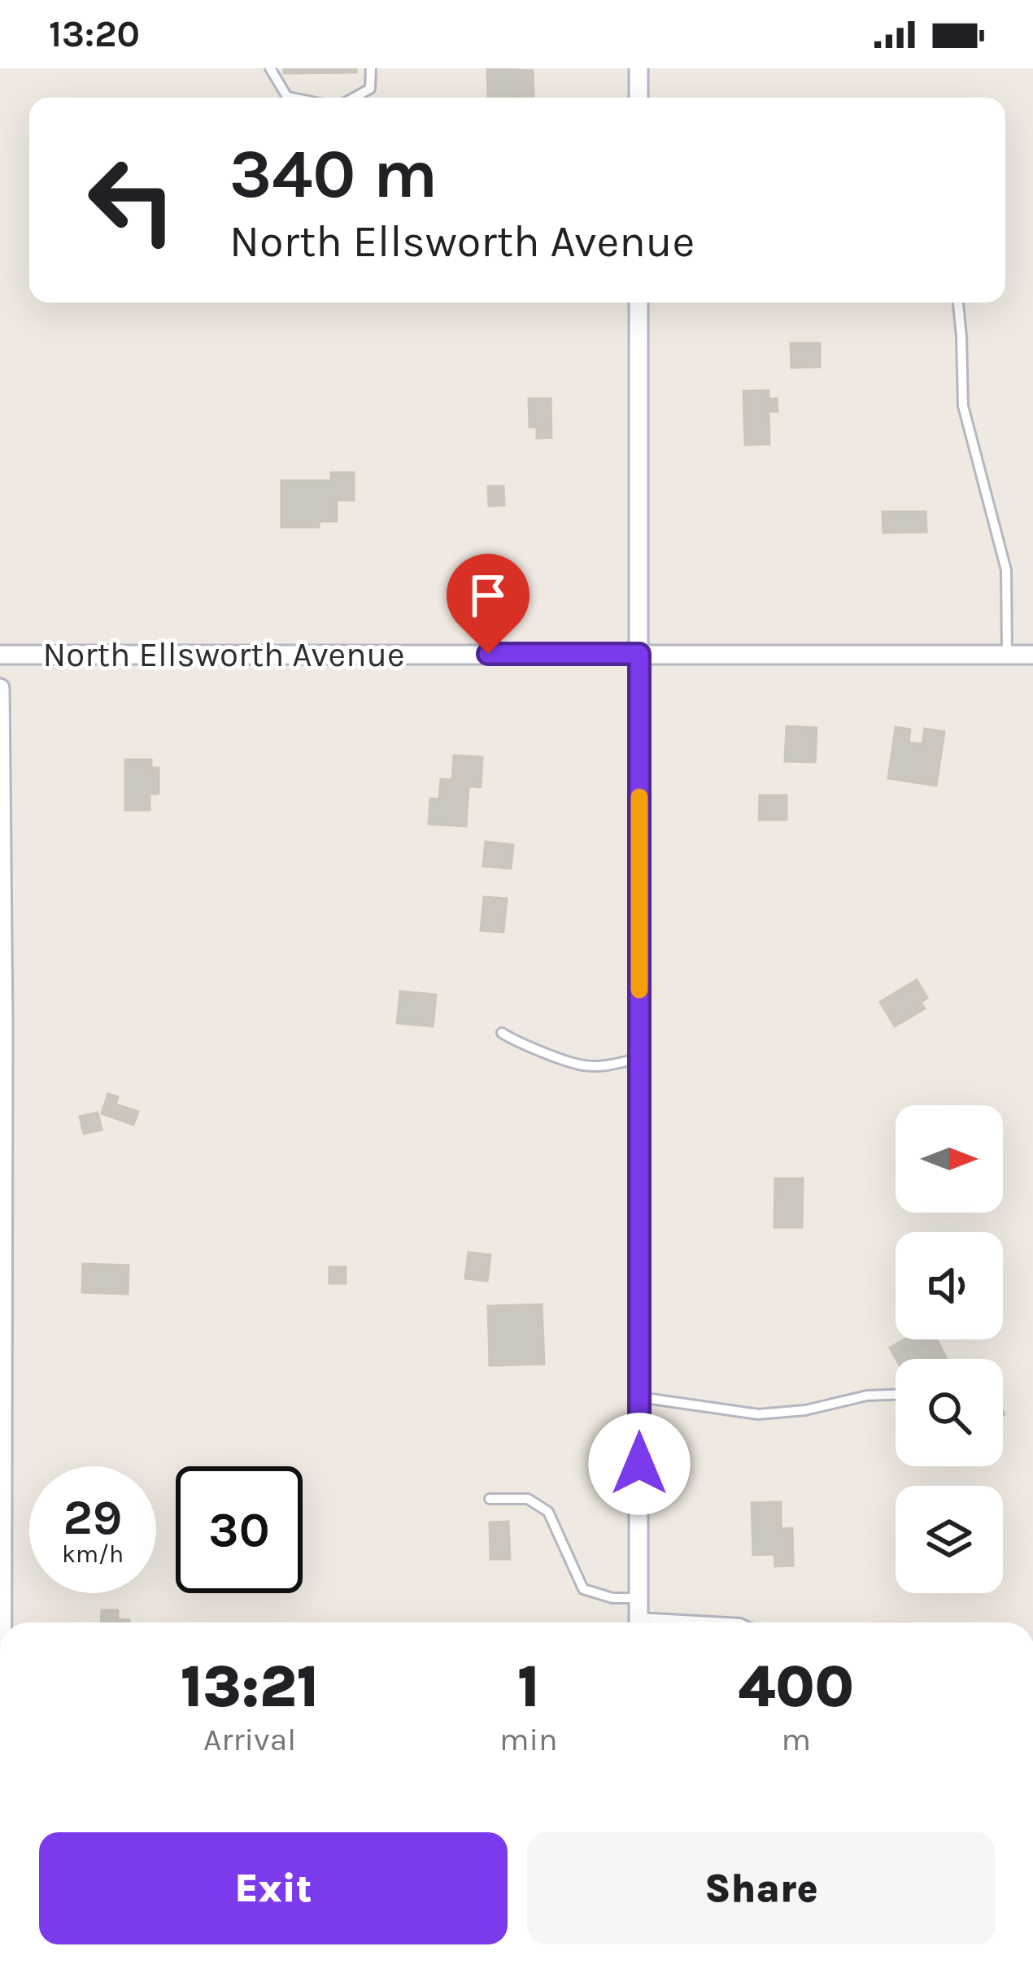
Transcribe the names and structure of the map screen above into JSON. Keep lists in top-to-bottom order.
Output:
{
  "streets": {
    "street": ["North Ellsworth Avenue"]
  },
  "north": "right",
  "page": {
    "status": "13:20",
    "turn": ["340 m", "North Ellsworth Avenue"],
    "speed": "29 km/h",
    "limit": "30",
    "eta": [
      "13:21",
      "Arrival",
      "1",
      "min",
      "400",
      "m"
    ],
    "buttons": ["Exit", "Share"]
  }
}
